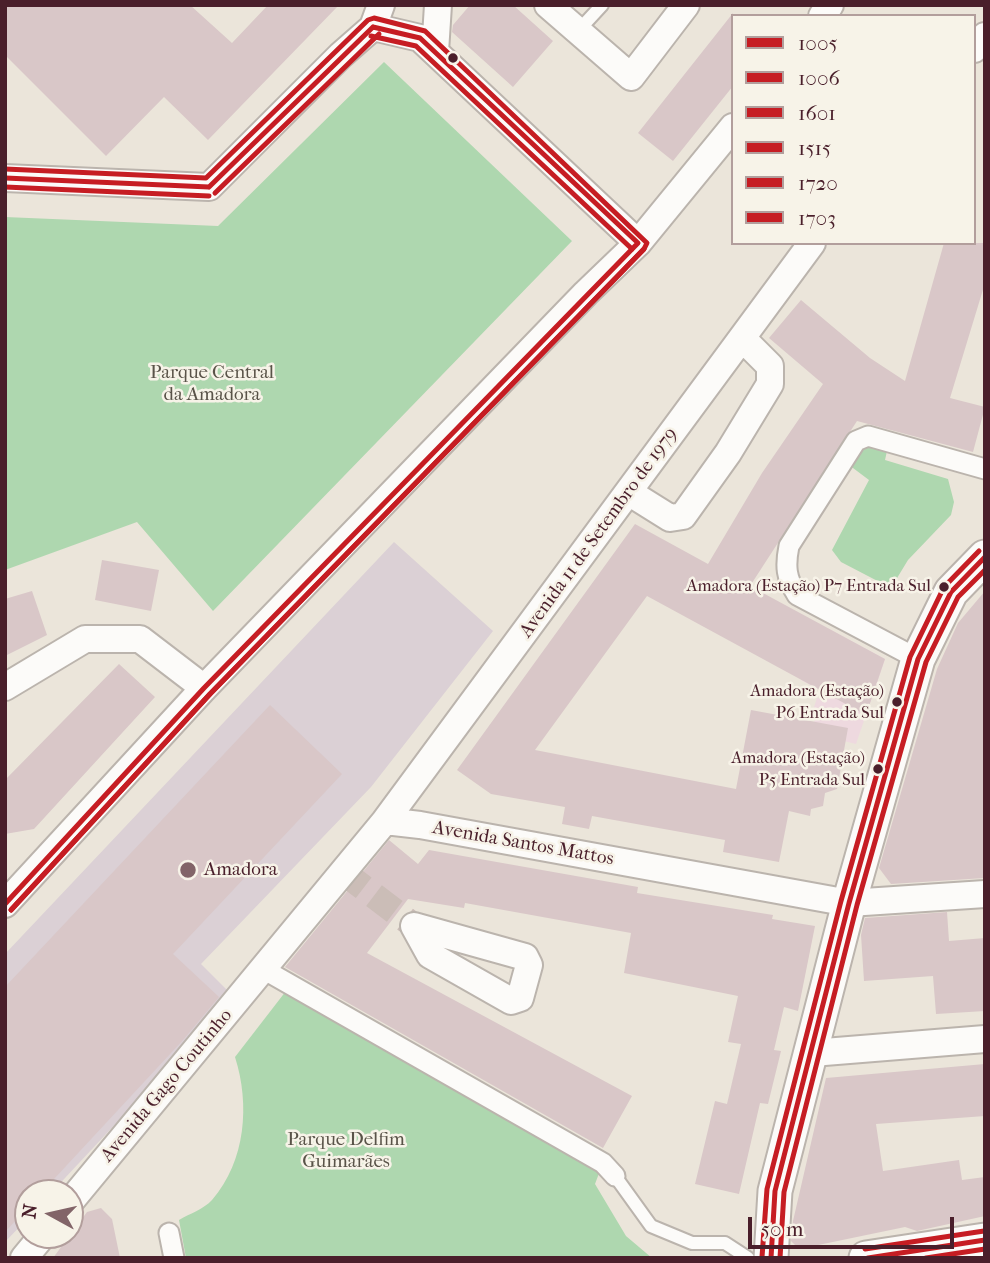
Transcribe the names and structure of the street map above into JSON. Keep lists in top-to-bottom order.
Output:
{
  "streets": {
    "street": ["Avenida 11 de Setembro de 1979", "Avenida Santos Mattos", "Avenida Gago Coutinho"]
  },
  "crossings": [
    ["Avenida 11 de Setembro de 1979", "Avenida Santos Mattos"]
  ],
  "parks": ["Parque Central da Amadora", "Parque Delfim Guimarães"],
  "places": [
    "Amadora (Estação) P7 Entrada Sul",
    "Amadora (Estação) P6 Entrada Sul",
    "Amadora (Estação) P5 Entrada Sul",
    "Amadora"
  ],
  "lines": [
    "transit line 1703",
    "transit line 1005",
    "transit line 1006",
    "transit line 1720",
    "transit line 1601",
    "transit line 1515"
  ],
  "legend": [
    "1005",
    "1006",
    "1601",
    "1515",
    "1720",
    "1703"
  ],
  "scale_bar": "50 m",
  "north": "left"
}
